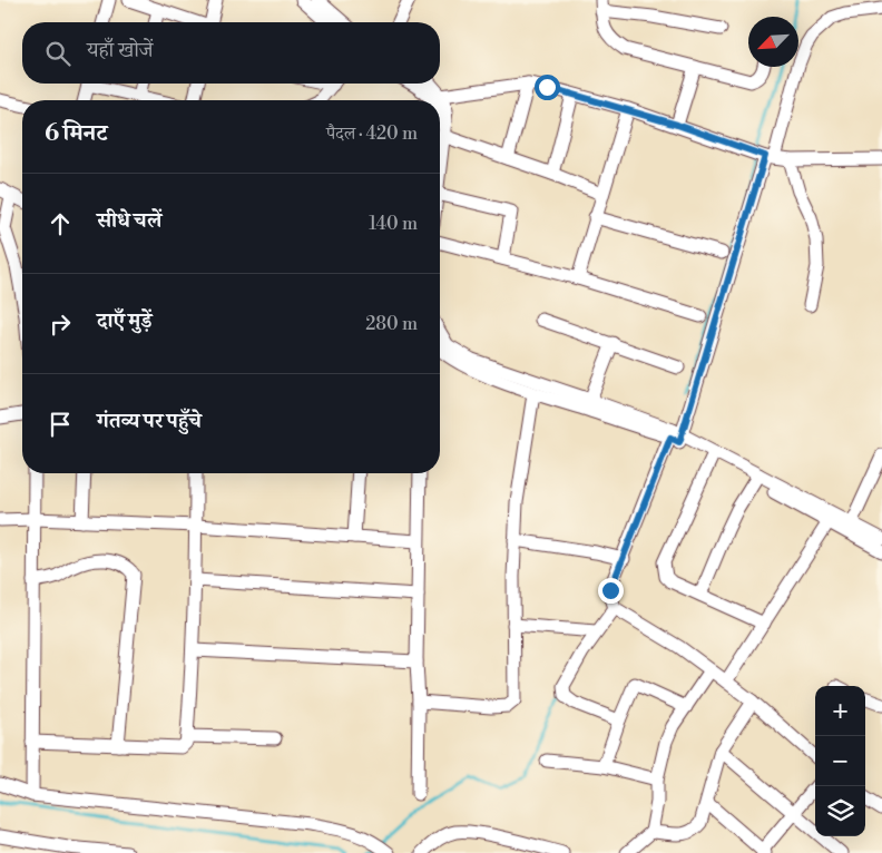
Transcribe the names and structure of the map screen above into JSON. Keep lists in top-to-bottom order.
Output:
{
  "north": "bottom left",
  "page": {
    "search": "यहाँ खोजें",
    "heading": ["6 मिनट", "पैदल · 420 m"],
    "list": [
      ["सीधे चलें", "140 m"],
      ["दाएँ मुड़ें", "280 m"],
      "गंतव्य पर पहुँचे"
    ],
    "map_buttons": ["+", "−"]
  }
}
